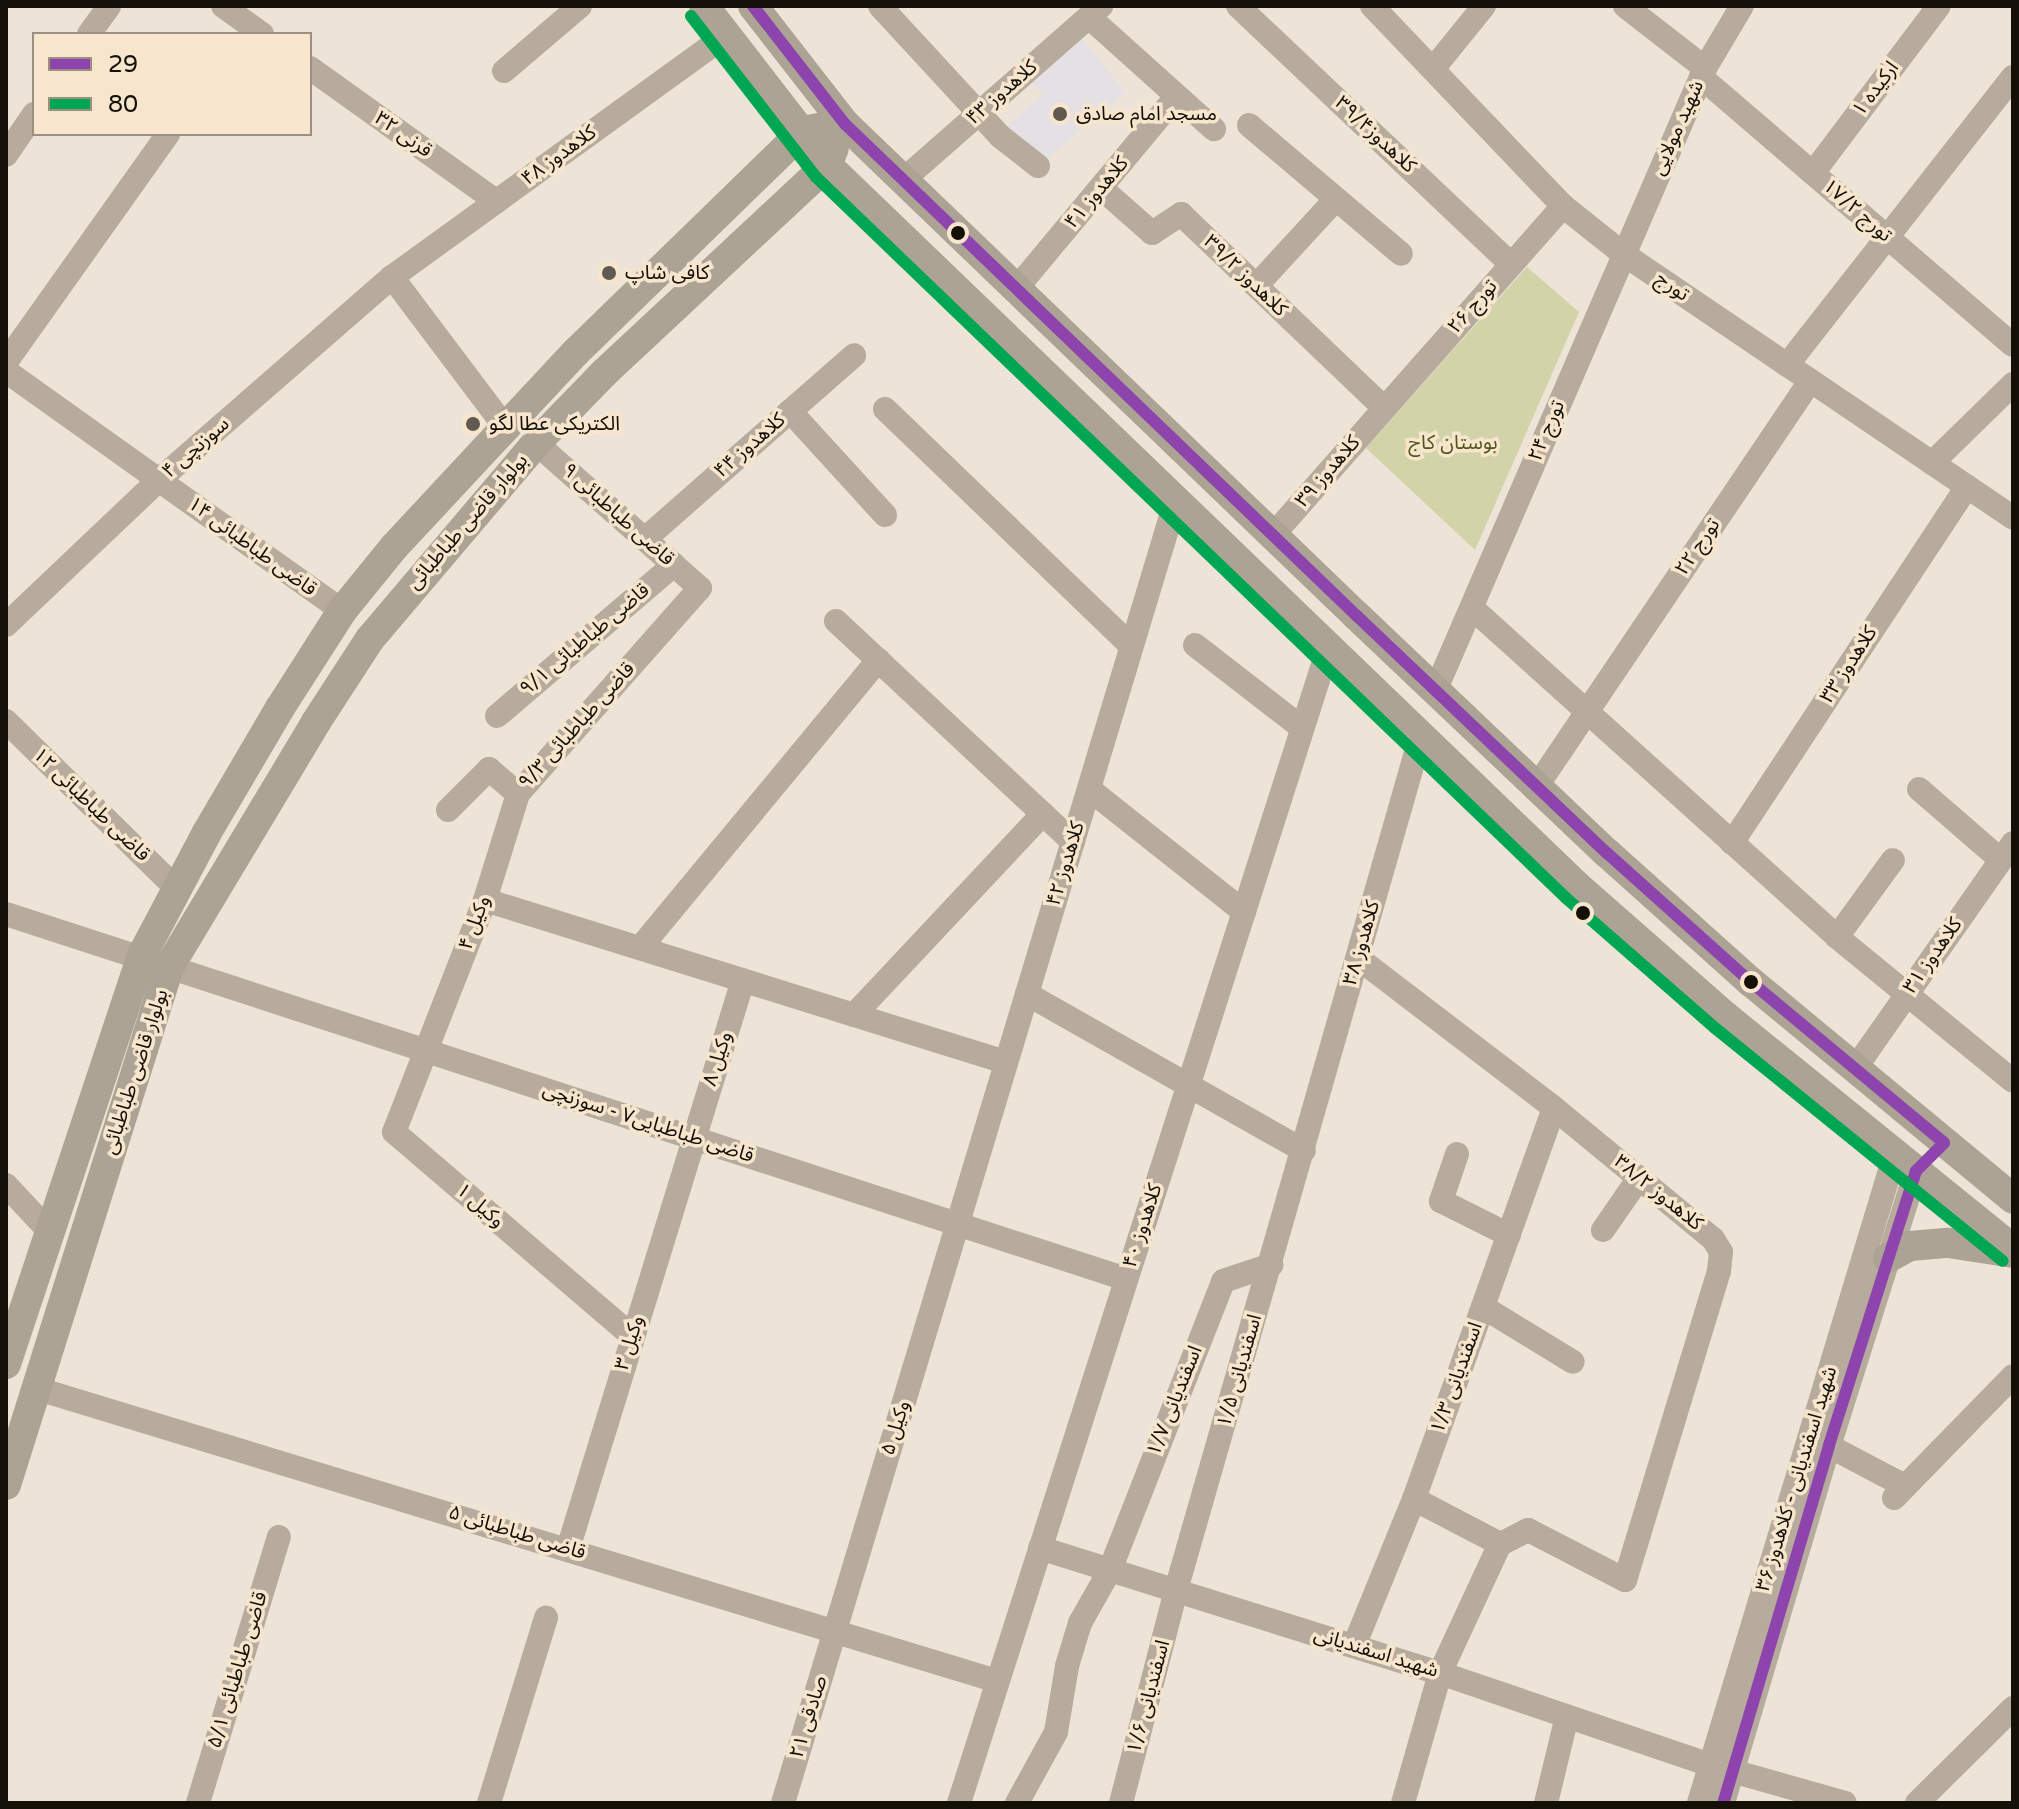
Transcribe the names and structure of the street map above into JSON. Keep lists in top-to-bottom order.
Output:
{
  "streets": {
    "main road": ["بولوار قاضی طباطبائی"],
    "street": [
      "ارکیده ۱",
      "کلاهدوز ۴۳",
      "شهید مولایی",
      "قرنی ۳۲",
      "کلاهدوز۳۹/۴",
      "کلاهدوز ۴۸",
      "کلاهدوز ۴۱",
      "تورج ۱۷/۲",
      "کلاهدوز ۳۹/۲",
      "تورج",
      "تورج ۲۶",
      "تورج ۲۴",
      "کلاهدوز ۴۴",
      "سوزنچی ۴",
      "کلاهدوز ۳۹",
      "قاضی طباطبائی ۹",
      "قاضی طباطبائی ۱۴",
      "تورج ۲۲",
      "قاضی طباطبائی ۹/۱",
      "کلاهدوز ۳۳",
      "قاضی طباطبائی ۹/۳",
      "قاضی طباطبائی ۱۲",
      "کلاهدوز ۴۲",
      "وکيل ۴",
      "کلاهدوز ۳۸",
      "کلاهدوز ۳۱",
      "وکيل ۸",
      "قاضی طباطبایی۷ - سوزنچی",
      "کلاهدوز ۳۸/۲",
      "وکيل ۱",
      "کلاهدوز ۴۰",
      "وکيل ۳",
      "اسفندیانی ۱/۵",
      "اسفندیانی ۱/۳",
      "۱/۷ اسفندیانی",
      "وکيل ۵",
      "شهید اسفندیانی - کلاهدوز ۳۶",
      "قاضی طباطبائی ۵",
      "شهید اسفندیانی",
      "قاضی طباطبائی ۵/۱",
      "اسفندیانی ۱/۶",
      "صادقی ۲۱"
    ]
  },
  "crossings": [
    ["ارکیده ۱", "تورج ۱۷/۲"],
    ["شهید مولایی", "تورج ۱۷/۲"],
    ["شهید مولایی", "تورج"],
    ["شهید مولایی", "تورج ۲۴"],
    ["قرنی ۳۲", "کلاهدوز ۴۸"],
    ["کلاهدوز۳۹/۴", "تورج ۲۶"],
    ["کلاهدوز ۴۸", "سوزنچی ۴"],
    ["کلاهدوز ۴۱", "کلاهدوز ۳۹/۲"],
    ["کلاهدوز ۳۹/۲", "تورج ۲۶"],
    ["کلاهدوز ۳۹/۲", "کلاهدوز ۳۹"],
    ["تورج", "تورج ۲۶"],
    ["تورج", "تورج ۲۴"],
    ["تورج", "تورج ۲۲"],
    ["تورج", "کلاهدوز ۳۳"],
    ["تورج ۲۶", "کلاهدوز ۳۹"],
    ["کلاهدوز ۴۴", "قاضی طباطبائی ۹"],
    ["سوزنچی ۴", "قاضی طباطبائی ۱۴"],
    ["قاضی طباطبائی ۹", "بولوار قاضی طباطبائی"],
    ["قاضی طباطبائی ۹", "قاضی طباطبائی ۹/۱"],
    ["قاضی طباطبائی ۹", "قاضی طباطبائی ۹/۳"],
    ["بولوار قاضی طباطبائی", "قاضی طباطبائی ۱۴"],
    ["بولوار قاضی طباطبائی", "قاضی طباطبائی ۱۲"],
    ["بولوار قاضی طباطبائی", "قاضی طباطبایی۷ - سوزنچی"],
    ["بولوار قاضی طباطبائی", "قاضی طباطبائی ۵"],
    ["قاضی طباطبائی ۹/۳", "وکيل ۴"],
    ["کلاهدوز ۴۲", "قاضی طباطبایی۷ - سوزنچی"],
    ["کلاهدوز ۴۲", "وکيل ۵"],
    ["وکيل ۴", "قاضی طباطبایی۷ - سوزنچی"],
    ["وکيل ۴", "وکيل ۱"],
    ["کلاهدوز ۳۸", "کلاهدوز ۳۸/۲"],
    ["کلاهدوز ۳۸", "اسفندیانی ۱/۵"],
    ["وکيل ۸", "قاضی طباطبایی۷ - سوزنچی"],
    ["وکيل ۸", "وکيل ۳"],
    ["قاضی طباطبایی۷ - سوزنچی", "وکيل ۱"],
    ["قاضی طباطبایی۷ - سوزنچی", "کلاهدوز ۴۰"],
    ["قاضی طباطبایی۷ - سوزنچی", "وکيل ۳"],
    ["قاضی طباطبایی۷ - سوزنچی", "وکيل ۵"],
    ["کلاهدوز ۳۸/۲", "اسفندیانی ۱/۳"],
    ["وکيل ۱", "وکيل ۳"],
    ["کلاهدوز ۴۰", "قاضی طباطبائی ۵"],
    ["کلاهدوز ۴۰", "شهید اسفندیانی"],
    ["وکيل ۳", "قاضی طباطبائی ۵"],
    ["اسفندیانی ۱/۵", "۱/۷ اسفندیانی"],
    ["اسفندیانی ۱/۵", "شهید اسفندیانی"],
    ["اسفندیانی ۱/۵", "اسفندیانی ۱/۶"],
    ["اسفندیانی ۱/۳", "شهید اسفندیانی"],
    ["۱/۷ اسفندیانی", "شهید اسفندیانی"],
    ["وکيل ۵", "قاضی طباطبائی ۵"],
    ["وکيل ۵", "صادقی ۲۱"],
    ["شهید اسفندیانی - کلاهدوز ۳۶", "شهید اسفندیانی"],
    ["قاضی طباطبائی ۵", "صادقی ۲۱"],
    ["شهید اسفندیانی", "اسفندیانی ۱/۶"]
  ],
  "parks": ["بوستان کاج"],
  "places": ["مسجد امام صادق", "کافی شاپ", "الکتریکی عطا لگو"],
  "lines": ["transit line 29", "transit line 80"],
  "legend": ["29", "80"]
}
